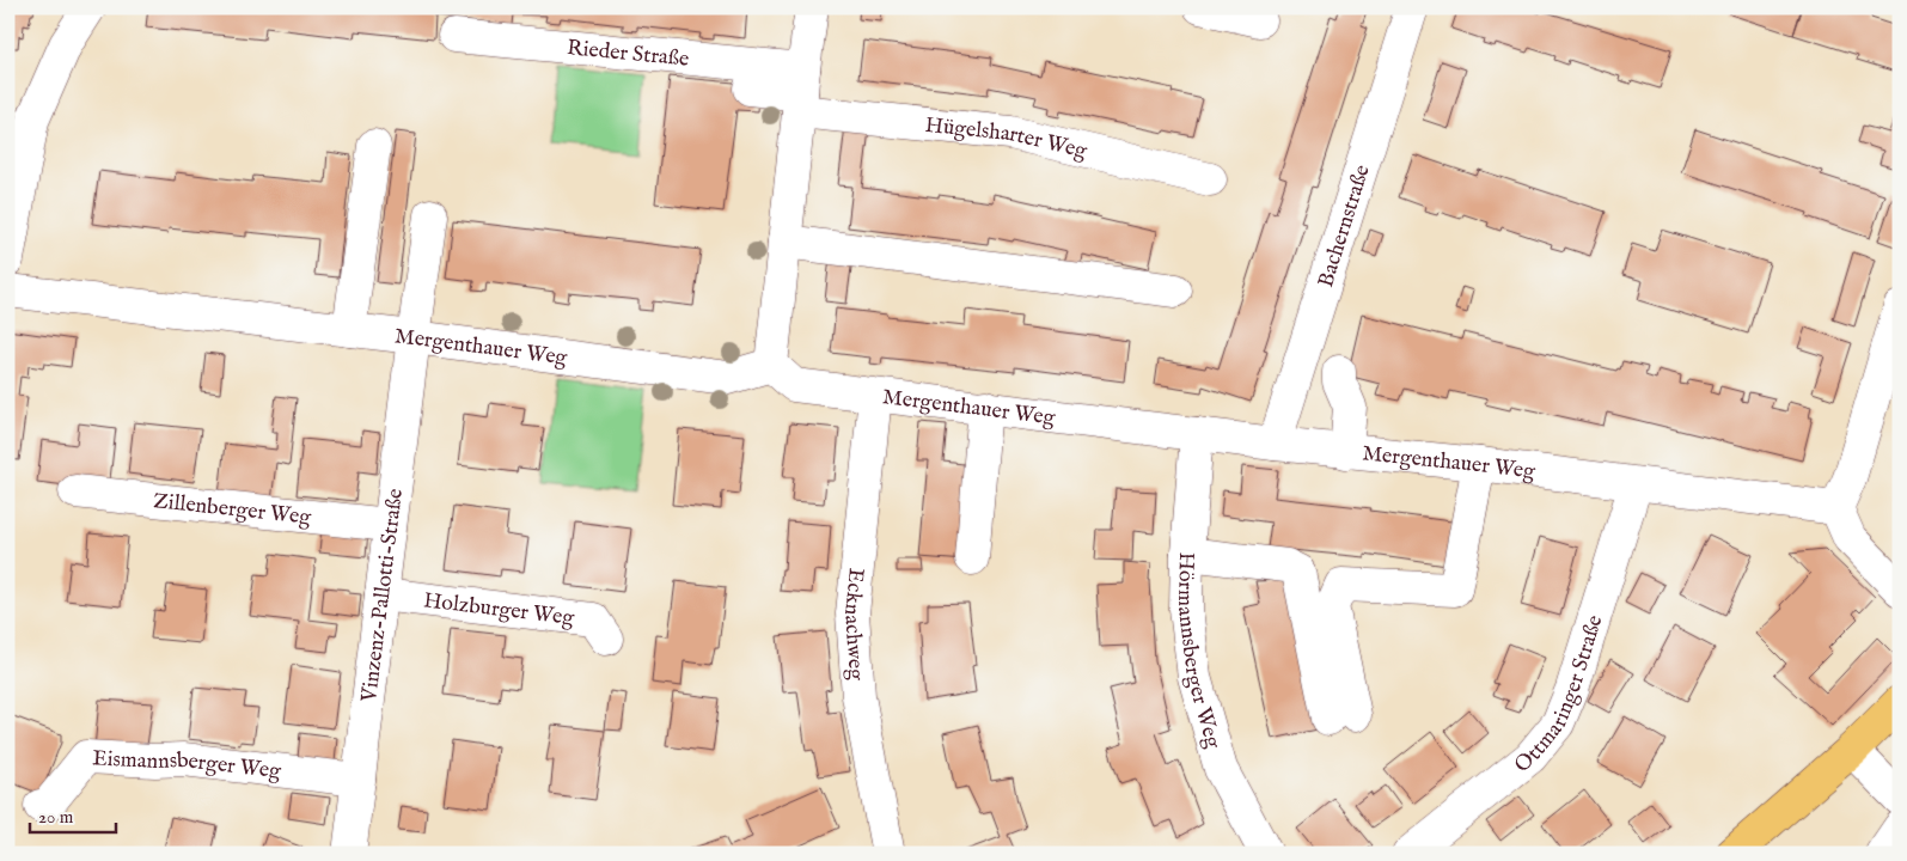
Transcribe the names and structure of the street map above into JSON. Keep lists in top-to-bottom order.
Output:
{
  "streets": {
    "street": [
      "Rieder Straße",
      "Hügelsharter Weg",
      "Bachernstraße",
      "Mergenthauer Weg",
      "Zillenberger Weg",
      "Vinzenz-Pallotti-Straße",
      "Holzburger Weg",
      "Ecknachweg",
      "Hörmannsberger Weg",
      "Ottmaringer Straße",
      "Eismannsberger Weg"
    ]
  },
  "crossings": [
    ["Rieder Straße", "Hügelsharter Weg"],
    ["Bachernstraße", "Mergenthauer Weg"],
    ["Mergenthauer Weg", "Vinzenz-Pallotti-Straße"],
    ["Mergenthauer Weg", "Ecknachweg"],
    ["Mergenthauer Weg", "Hörmannsberger Weg"],
    ["Mergenthauer Weg", "Ottmaringer Straße"],
    ["Zillenberger Weg", "Vinzenz-Pallotti-Straße"],
    ["Vinzenz-Pallotti-Straße", "Holzburger Weg"],
    ["Vinzenz-Pallotti-Straße", "Eismannsberger Weg"]
  ],
  "scale_bar": "20 m"
}
